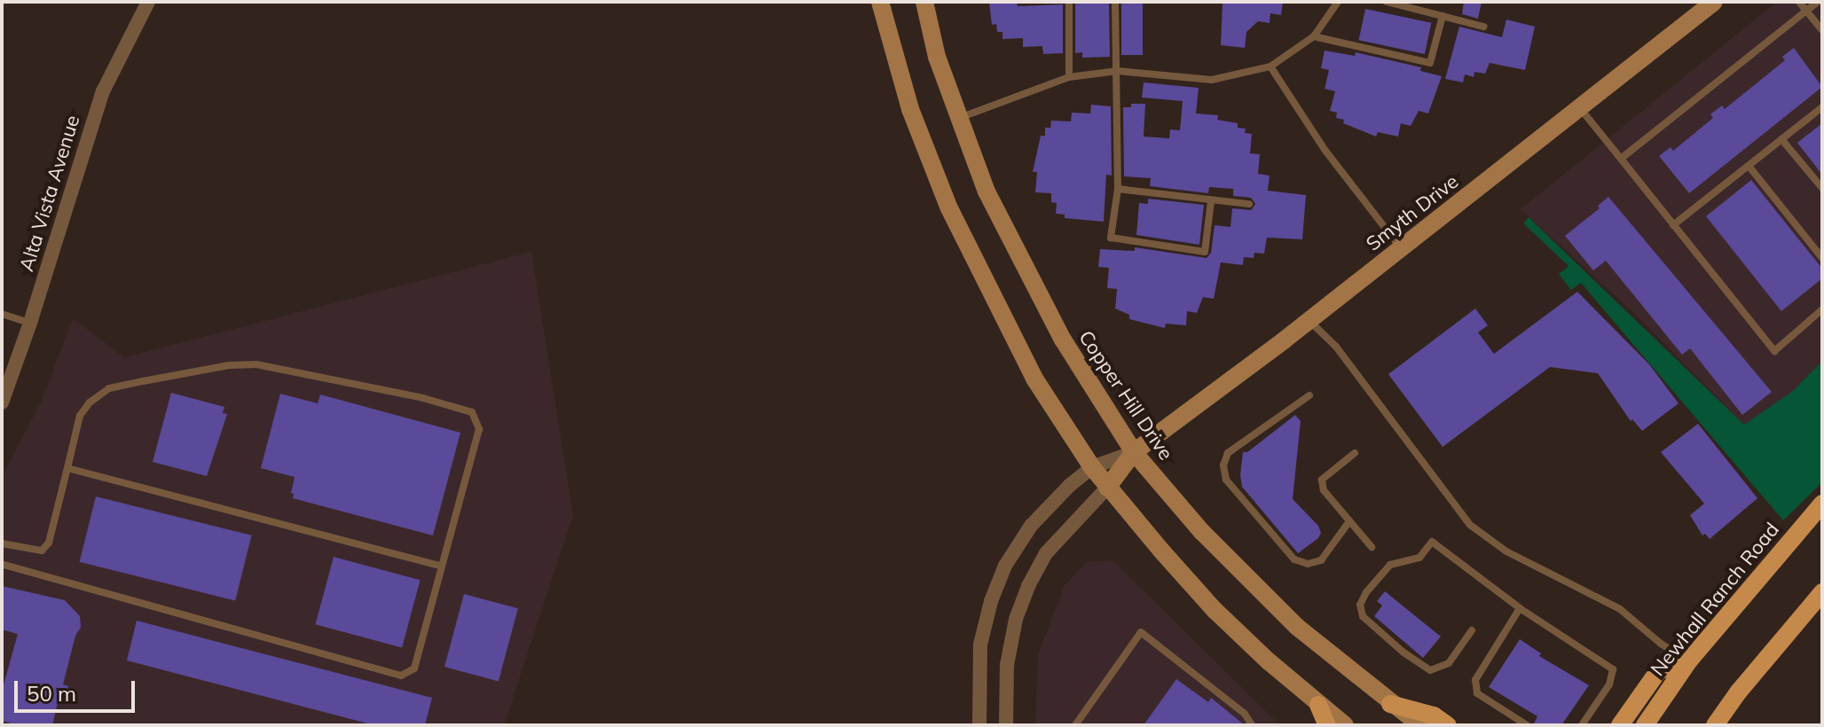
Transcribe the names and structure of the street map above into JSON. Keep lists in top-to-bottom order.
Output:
{
  "streets": {
    "main road": ["Smyth Drive", "Copper Hill Drive", "Newhall Ranch Road"],
    "street": ["Alta Vista Avenue"]
  },
  "crossings": [
    ["Smyth Drive", "Copper Hill Drive"]
  ],
  "scale_bar": "50 m"
}
